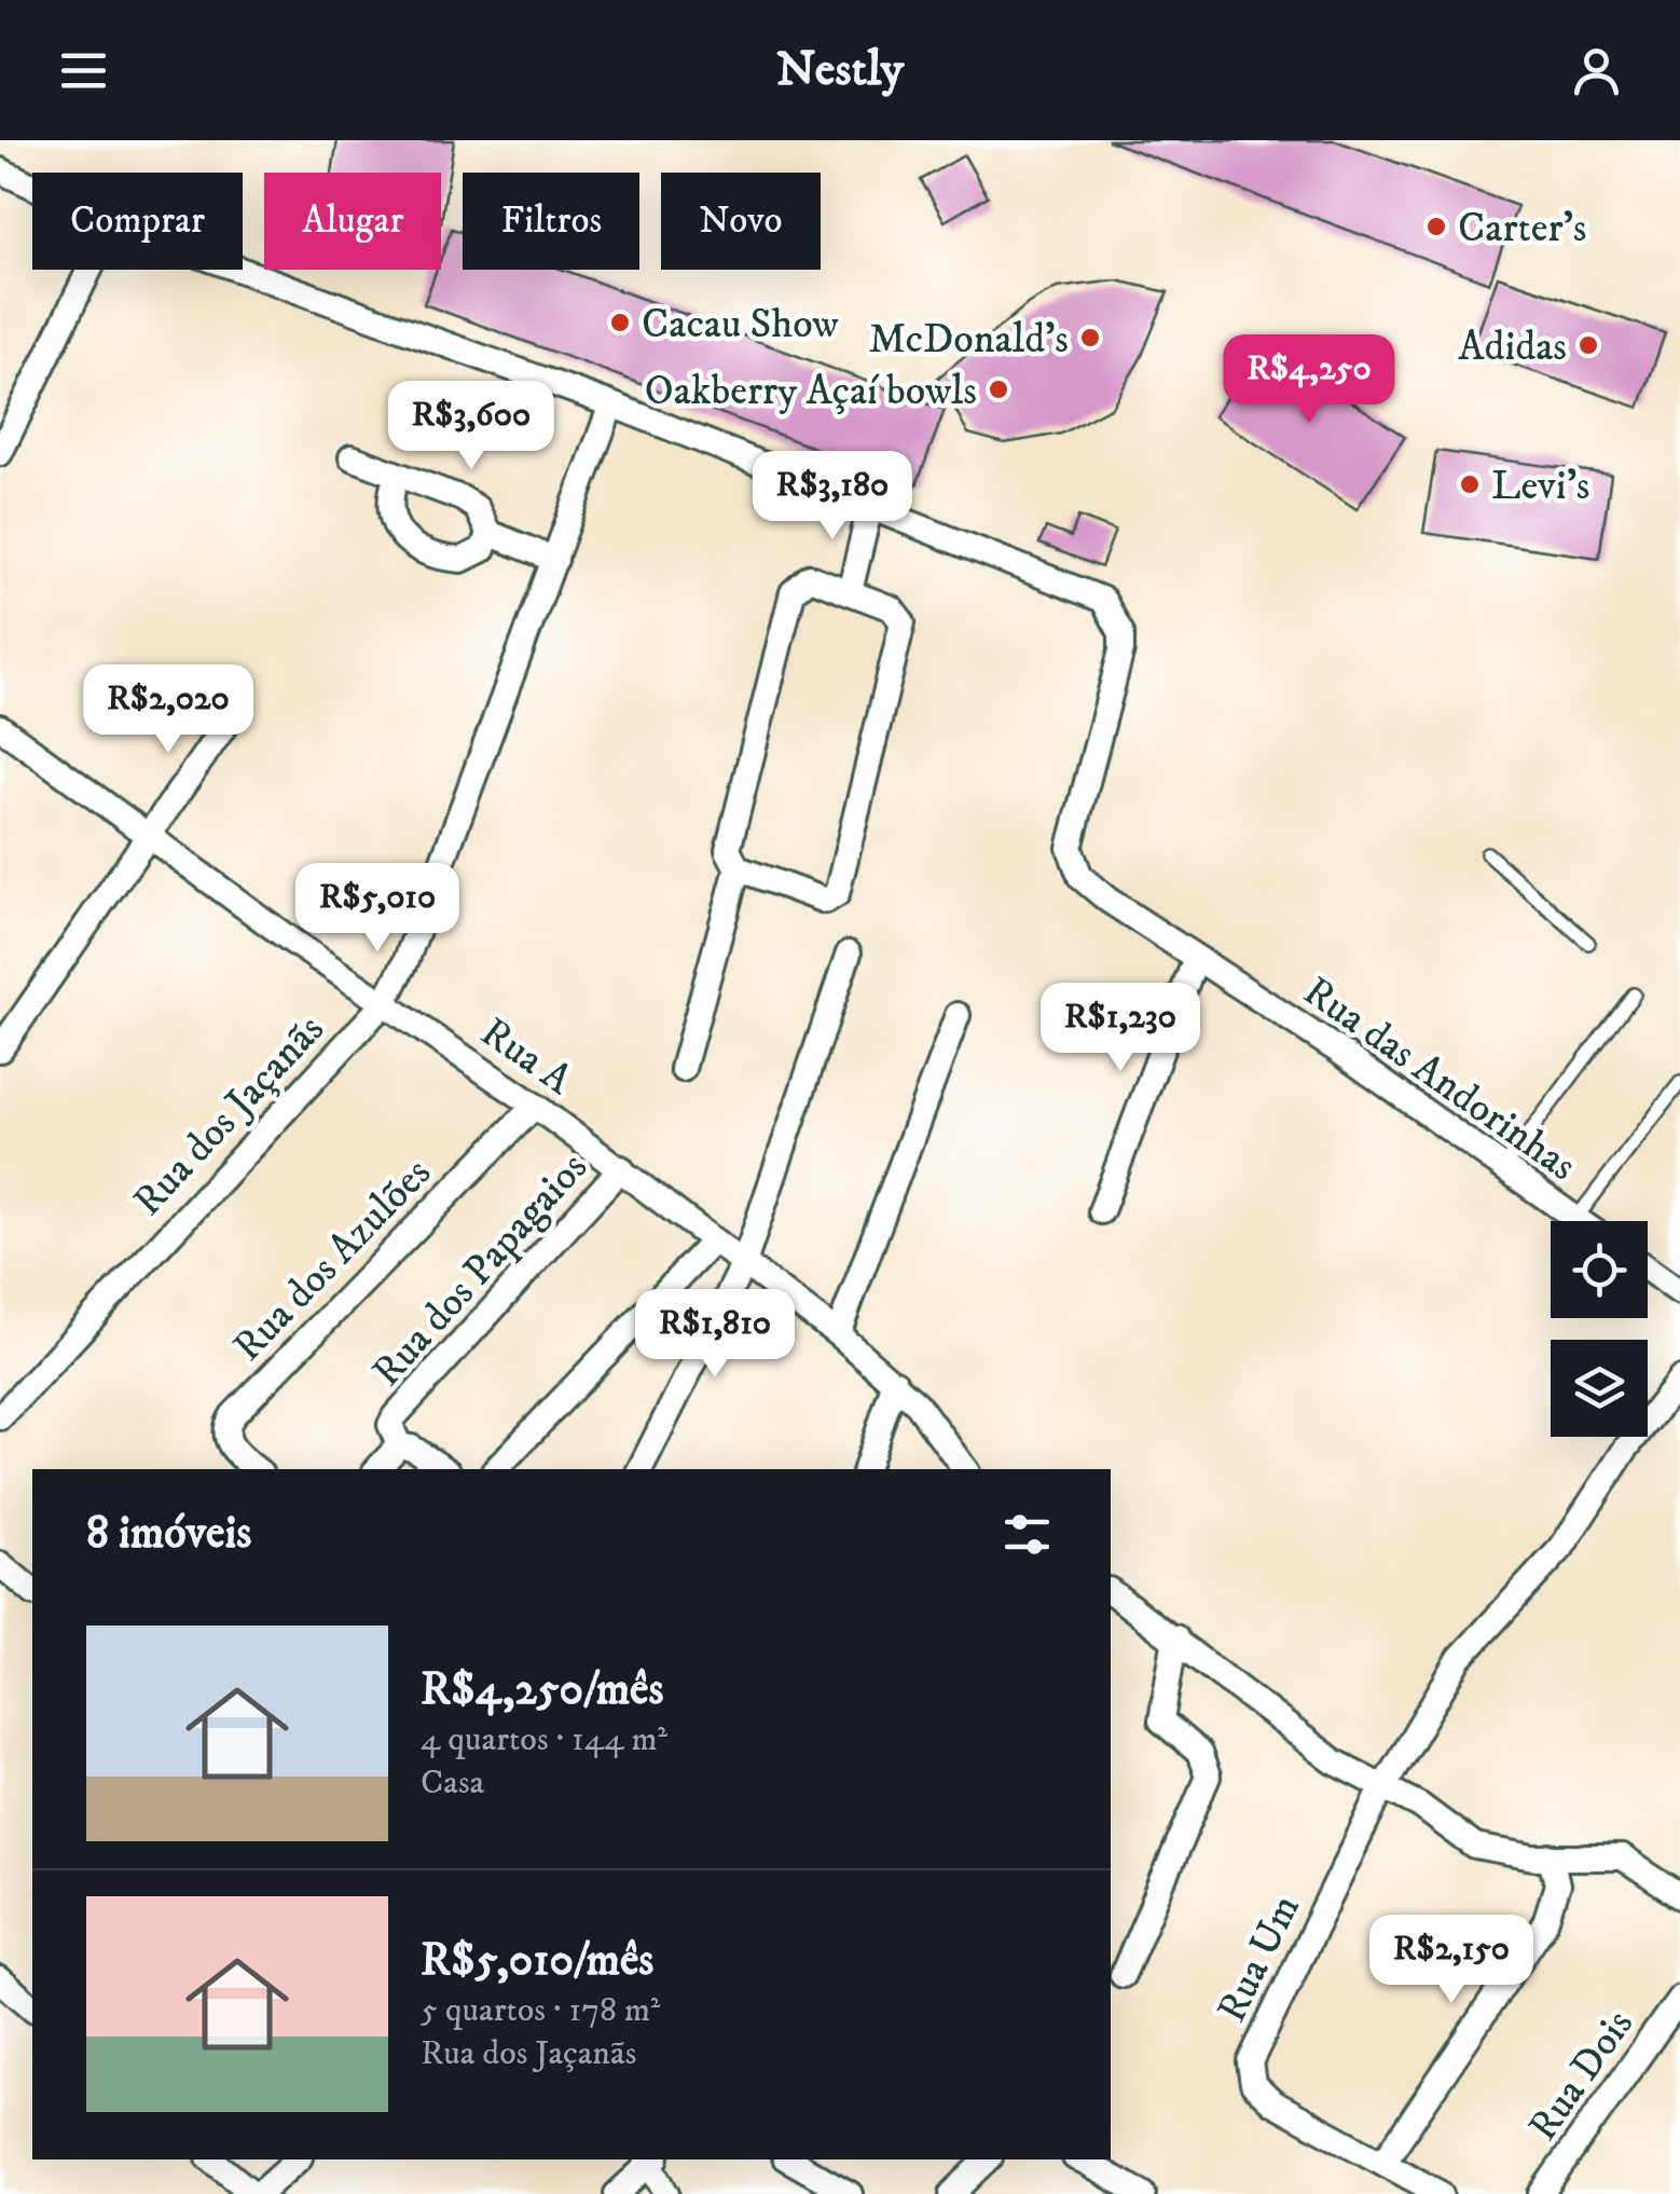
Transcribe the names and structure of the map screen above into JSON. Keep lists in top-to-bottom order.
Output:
{
  "streets": {
    "street": [
      "Rua A",
      "Rua das Andorinhas",
      "Rua dos Jaçanãs",
      "Rua dos Azulões",
      "Rua dos Papagaios",
      "Rua Um",
      "Rua Dois"
    ]
  },
  "crossings": [
    ["Rua A", "Rua dos Jaçanãs"],
    ["Rua A", "Rua dos Azulões"],
    ["Rua A", "Rua dos Papagaios"]
  ],
  "places": [
    "Carter's",
    "Cacau Show",
    "McDonald's",
    "Adidas",
    "Oakberry Açaí bowls",
    "Levi's"
  ],
  "page": {
    "header": "Nestly",
    "chip": [
      "Comprar",
      "Alugar",
      "Filtros",
      "Novo"
    ],
    "price": [
      "R$4,250",
      "R$3,600",
      "R$3,180",
      "R$2,020",
      "R$5,010",
      "R$1,230",
      "R$1,810",
      "R$2,150"
    ],
    "heading": "8 imóveis",
    "list": [
      {
        "name": "R$4,250/mês",
        "note": "4 quartos · 144 m² · Casa"
      },
      {
        "name": "R$5,010/mês",
        "note": "5 quartos · 178 m² · Rua dos Jaçanãs"
      }
    ]
  }
}
